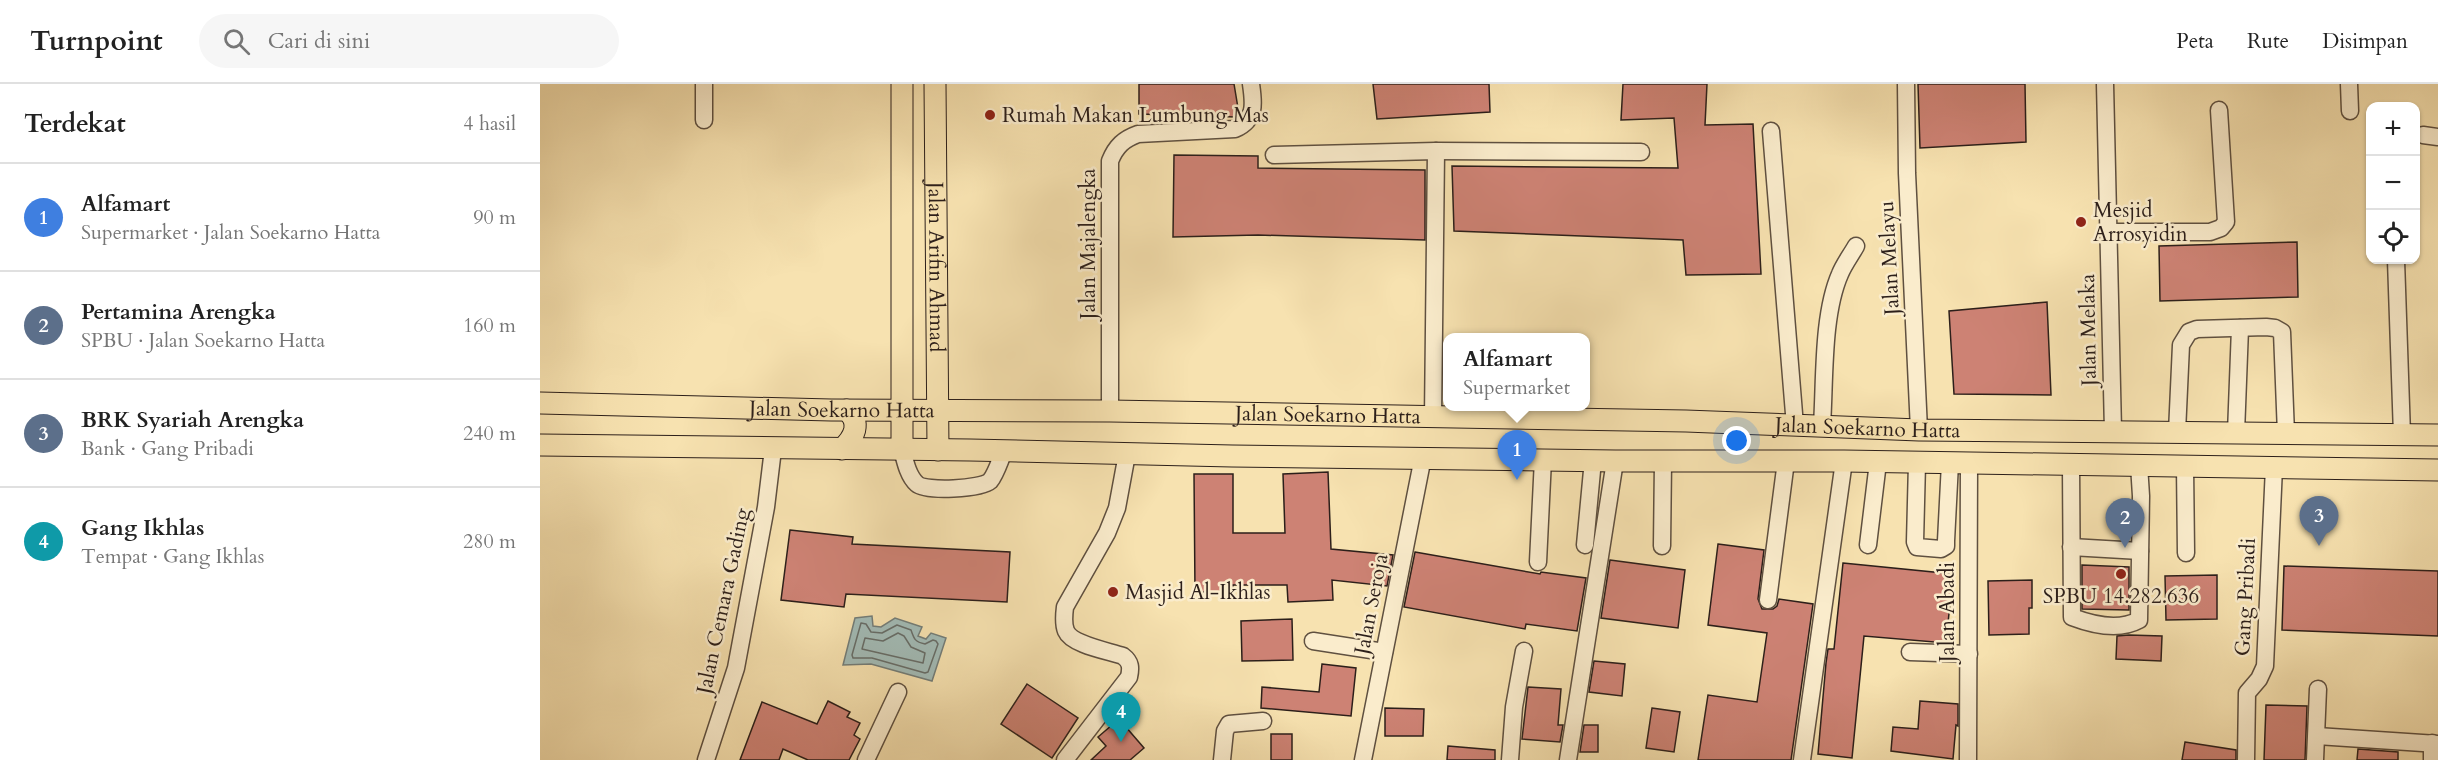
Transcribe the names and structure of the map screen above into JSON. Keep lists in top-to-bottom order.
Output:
{
  "streets": {
    "main road": ["Jalan Arifin Ahmad", "Jalan Soekarno Hatta"],
    "street": [
      "Jalan Majalengka",
      "Jalan Melayu",
      "Jalan Melaka",
      "Gang Pribadi",
      "Jalan Cemara Gading",
      "Jalan Seroja",
      "Jalan Abadi"
    ]
  },
  "crossings": [
    ["Jalan Majalengka", "Jalan Soekarno Hatta"],
    ["Jalan Melayu", "Jalan Soekarno Hatta"],
    ["Jalan Arifin Ahmad", "Jalan Soekarno Hatta"],
    ["Jalan Melaka", "Jalan Soekarno Hatta"],
    ["Jalan Soekarno Hatta", "Gang Pribadi"],
    ["Jalan Soekarno Hatta", "Jalan Cemara Gading"],
    ["Jalan Soekarno Hatta", "Jalan Seroja"],
    ["Jalan Soekarno Hatta", "Jalan Abadi"]
  ],
  "places": [
    "Rumah Makan Lumbung Mas",
    "Mesjid Arrosyidin",
    "SPBU 14.282.636",
    "Masjid Al-Ikhlas"
  ],
  "page": {
    "header": "Turnpoint",
    "search": "Cari di sini",
    "nav": ["Peta", "Rute", "Disimpan"],
    "heading": ["Terdekat", "4 hasil"],
    "map_buttons": ["+", "−"],
    "list": [
      {
        "mark": "1",
        "name": "Alfamart",
        "note": "Supermarket · Jalan Soekarno Hatta",
        "value": "90 m"
      },
      {
        "mark": "2",
        "name": "Pertamina Arengka",
        "note": "SPBU · Jalan Soekarno Hatta",
        "value": "160 m"
      },
      {
        "mark": "3",
        "name": "BRK Syariah Arengka",
        "note": "Bank · Gang Pribadi",
        "value": "240 m"
      },
      {
        "mark": "4",
        "name": "Gang Ikhlas",
        "note": "Tempat · Gang Ikhlas",
        "value": "280 m"
      }
    ],
    "popup": ["Alfamart", "Supermarket"],
    "pins": [
      "1",
      "3",
      "2",
      "4"
    ]
  }
}
